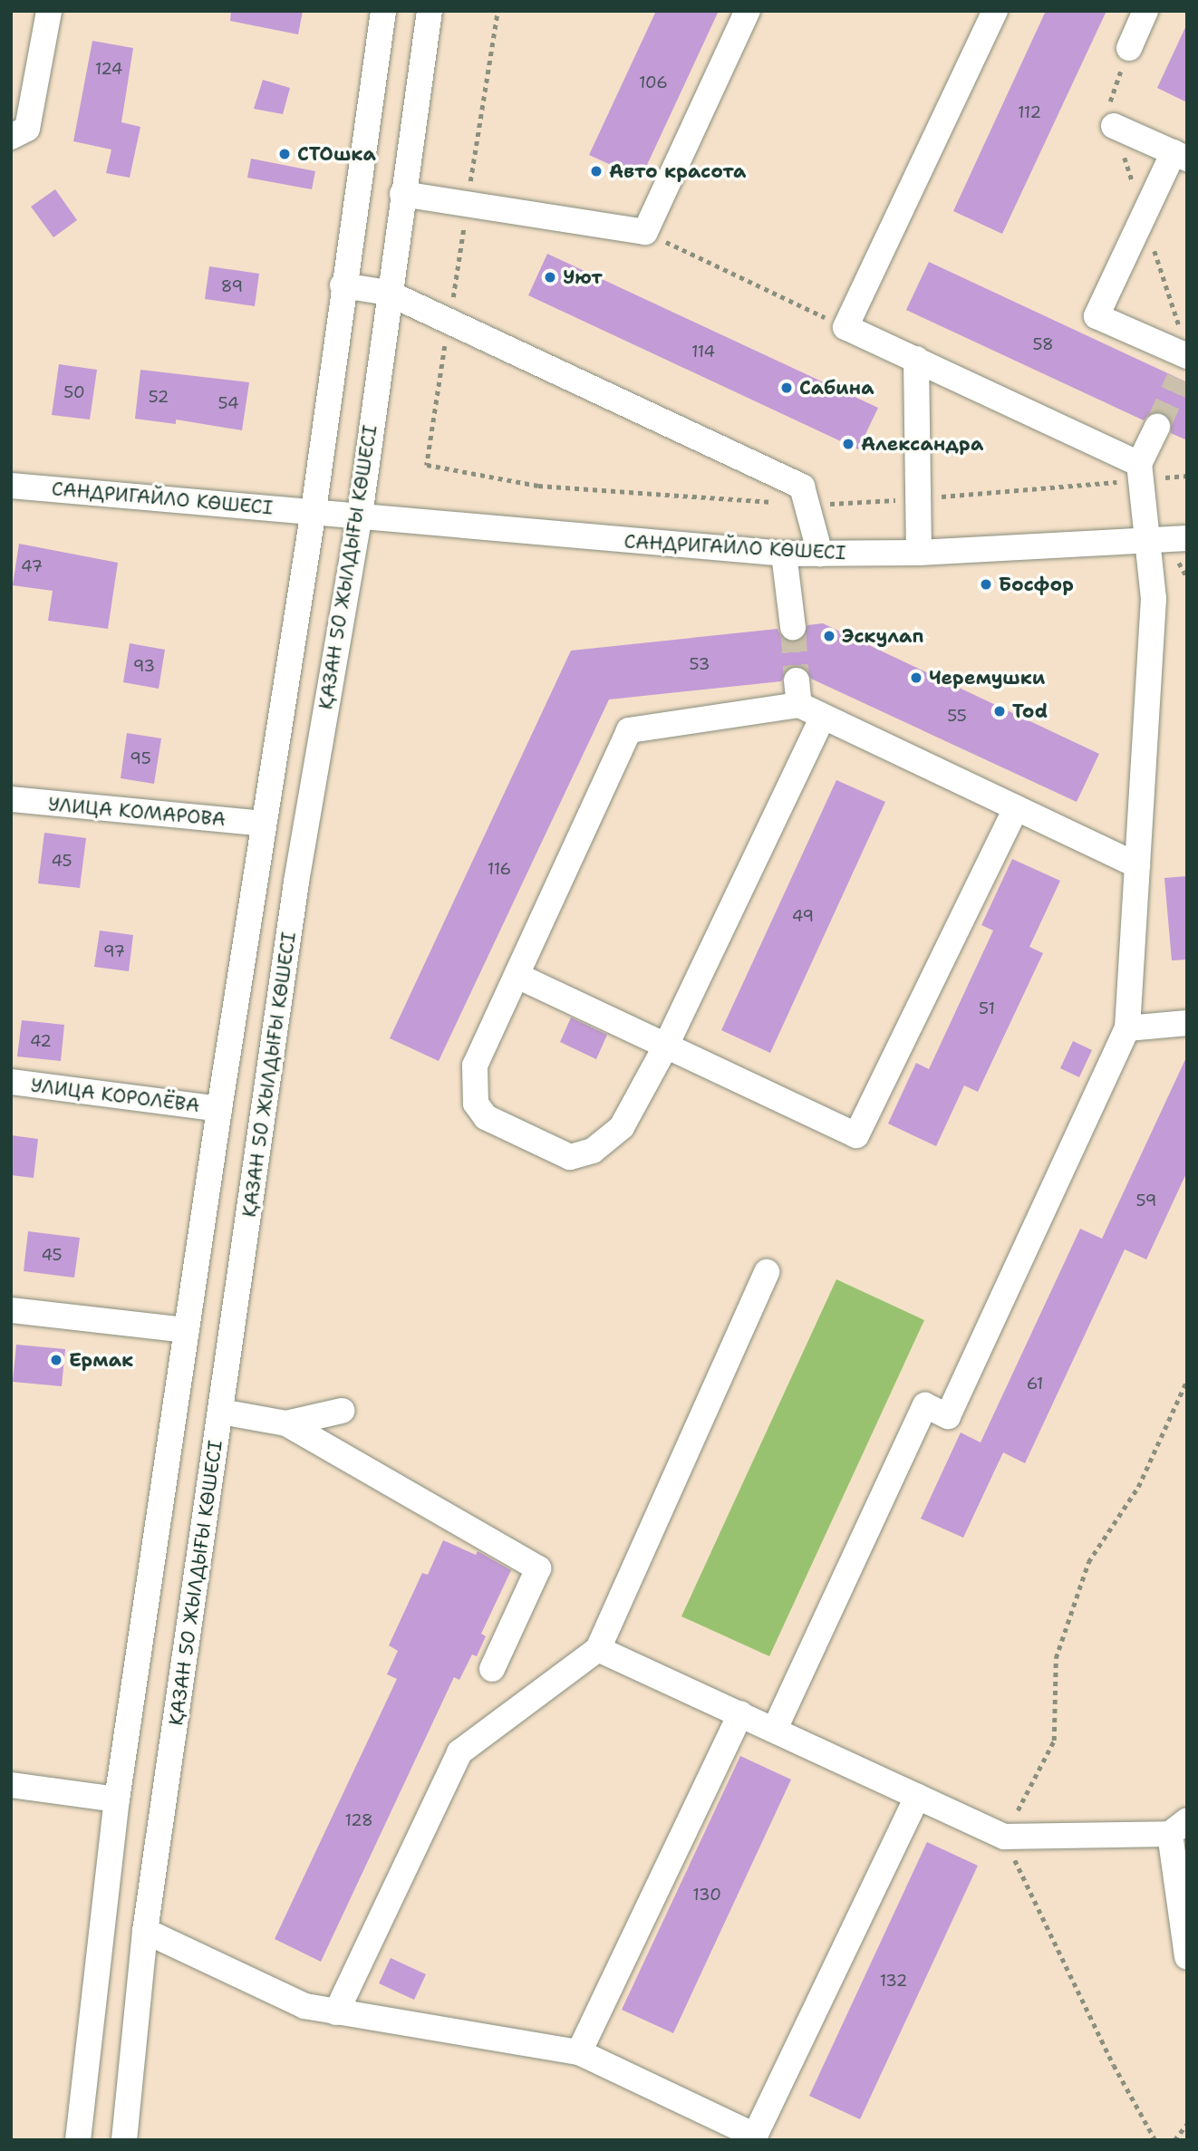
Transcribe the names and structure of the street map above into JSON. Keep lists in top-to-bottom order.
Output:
{
  "streets": {
    "street": [
      "САНДРИГАЙЛО КӨШЕСІ",
      "ҚАЗАН 50 ЖЫЛДЫҒЫ КӨШЕСІ",
      "УЛИЦА КОМАРОВА",
      "УЛИЦА КОРОЛЁВА"
    ]
  },
  "crossings": [
    ["САНДРИГАЙЛО КӨШЕСІ", "ҚАЗАН 50 ЖЫЛДЫҒЫ КӨШЕСІ"]
  ],
  "places": [
    "СТОшка",
    "Авто красота",
    "Уют",
    "Сабина",
    "Александра",
    "Босфор",
    "Эскулап",
    "Черемушки",
    "Tod",
    "Ермак"
  ],
  "house_numbers": [
    "124",
    "106",
    "112",
    "89",
    "58",
    "114",
    "50",
    "52",
    "54",
    "47",
    "53",
    "93",
    "55",
    "95",
    "45",
    "116",
    "49",
    "97",
    "51",
    "42",
    "59",
    "45",
    "61",
    "128",
    "130",
    "132"
  ]
}
